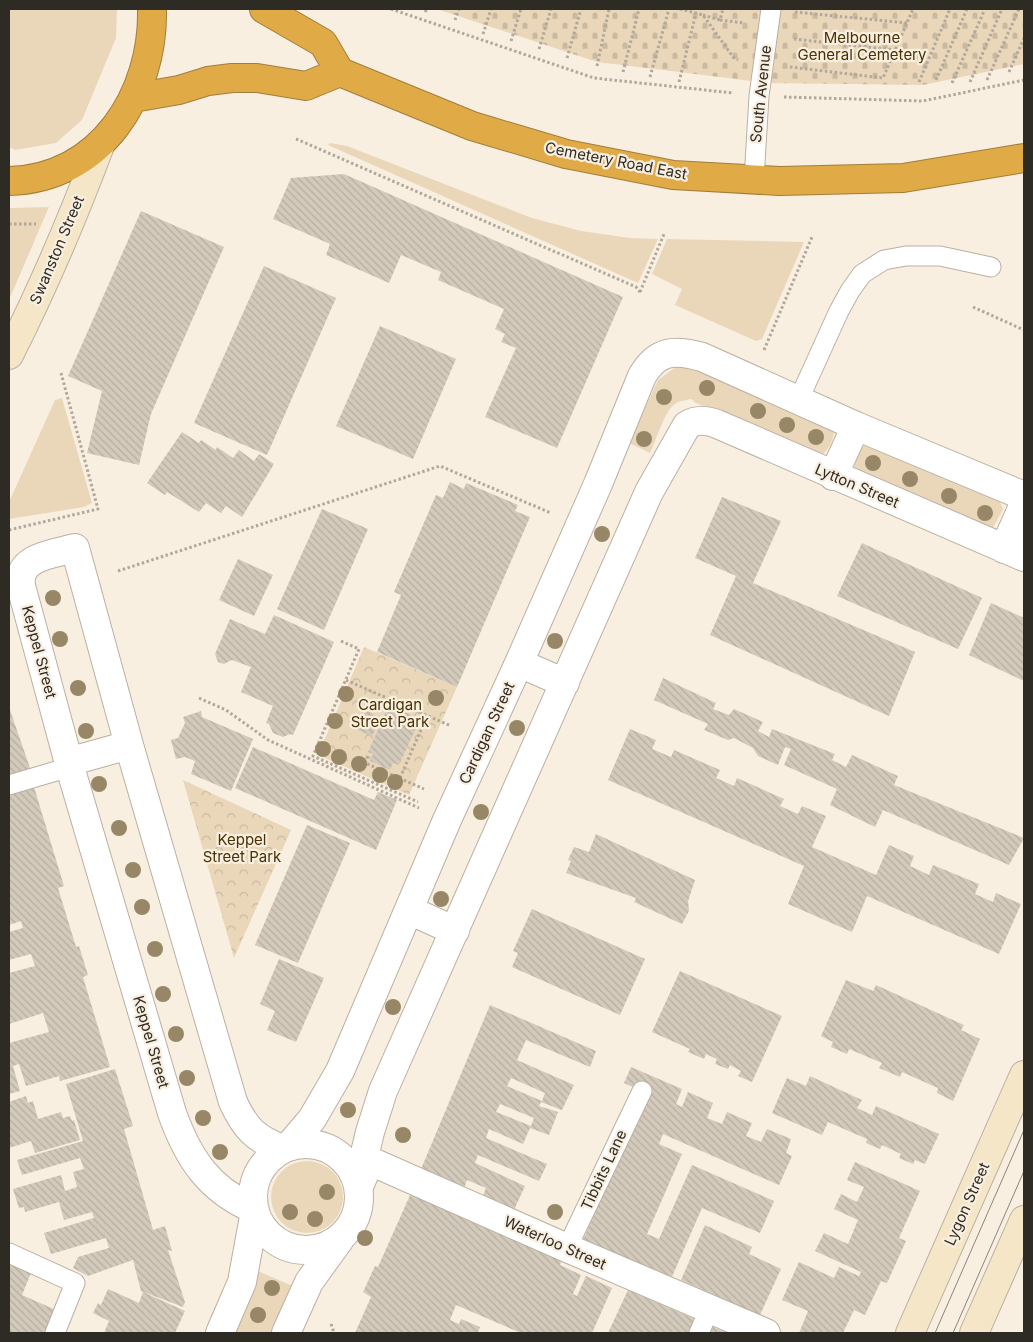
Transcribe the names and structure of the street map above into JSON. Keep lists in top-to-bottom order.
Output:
{
  "streets": {
    "highway": ["Cemetery Road East"],
    "street": [
      "Swanston Street",
      "Lytton Street",
      "Keppel Street",
      "Cardigan Street",
      "Lygon Street",
      "Waterloo Street"
    ],
    "lane": ["South Avenue", "Tibbits Lane"]
  },
  "crossings": [
    ["South Avenue", "Cemetery Road East"],
    ["Keppel Street", "Cardigan Street"],
    ["Keppel Street", "Waterloo Street"],
    ["Cardigan Street", "Waterloo Street"],
    ["Tibbits Lane", "Waterloo Street"]
  ],
  "parks": ["Melbourne General Cemetery", "Cardigan Street Park", "Keppel Street Park"]
}
